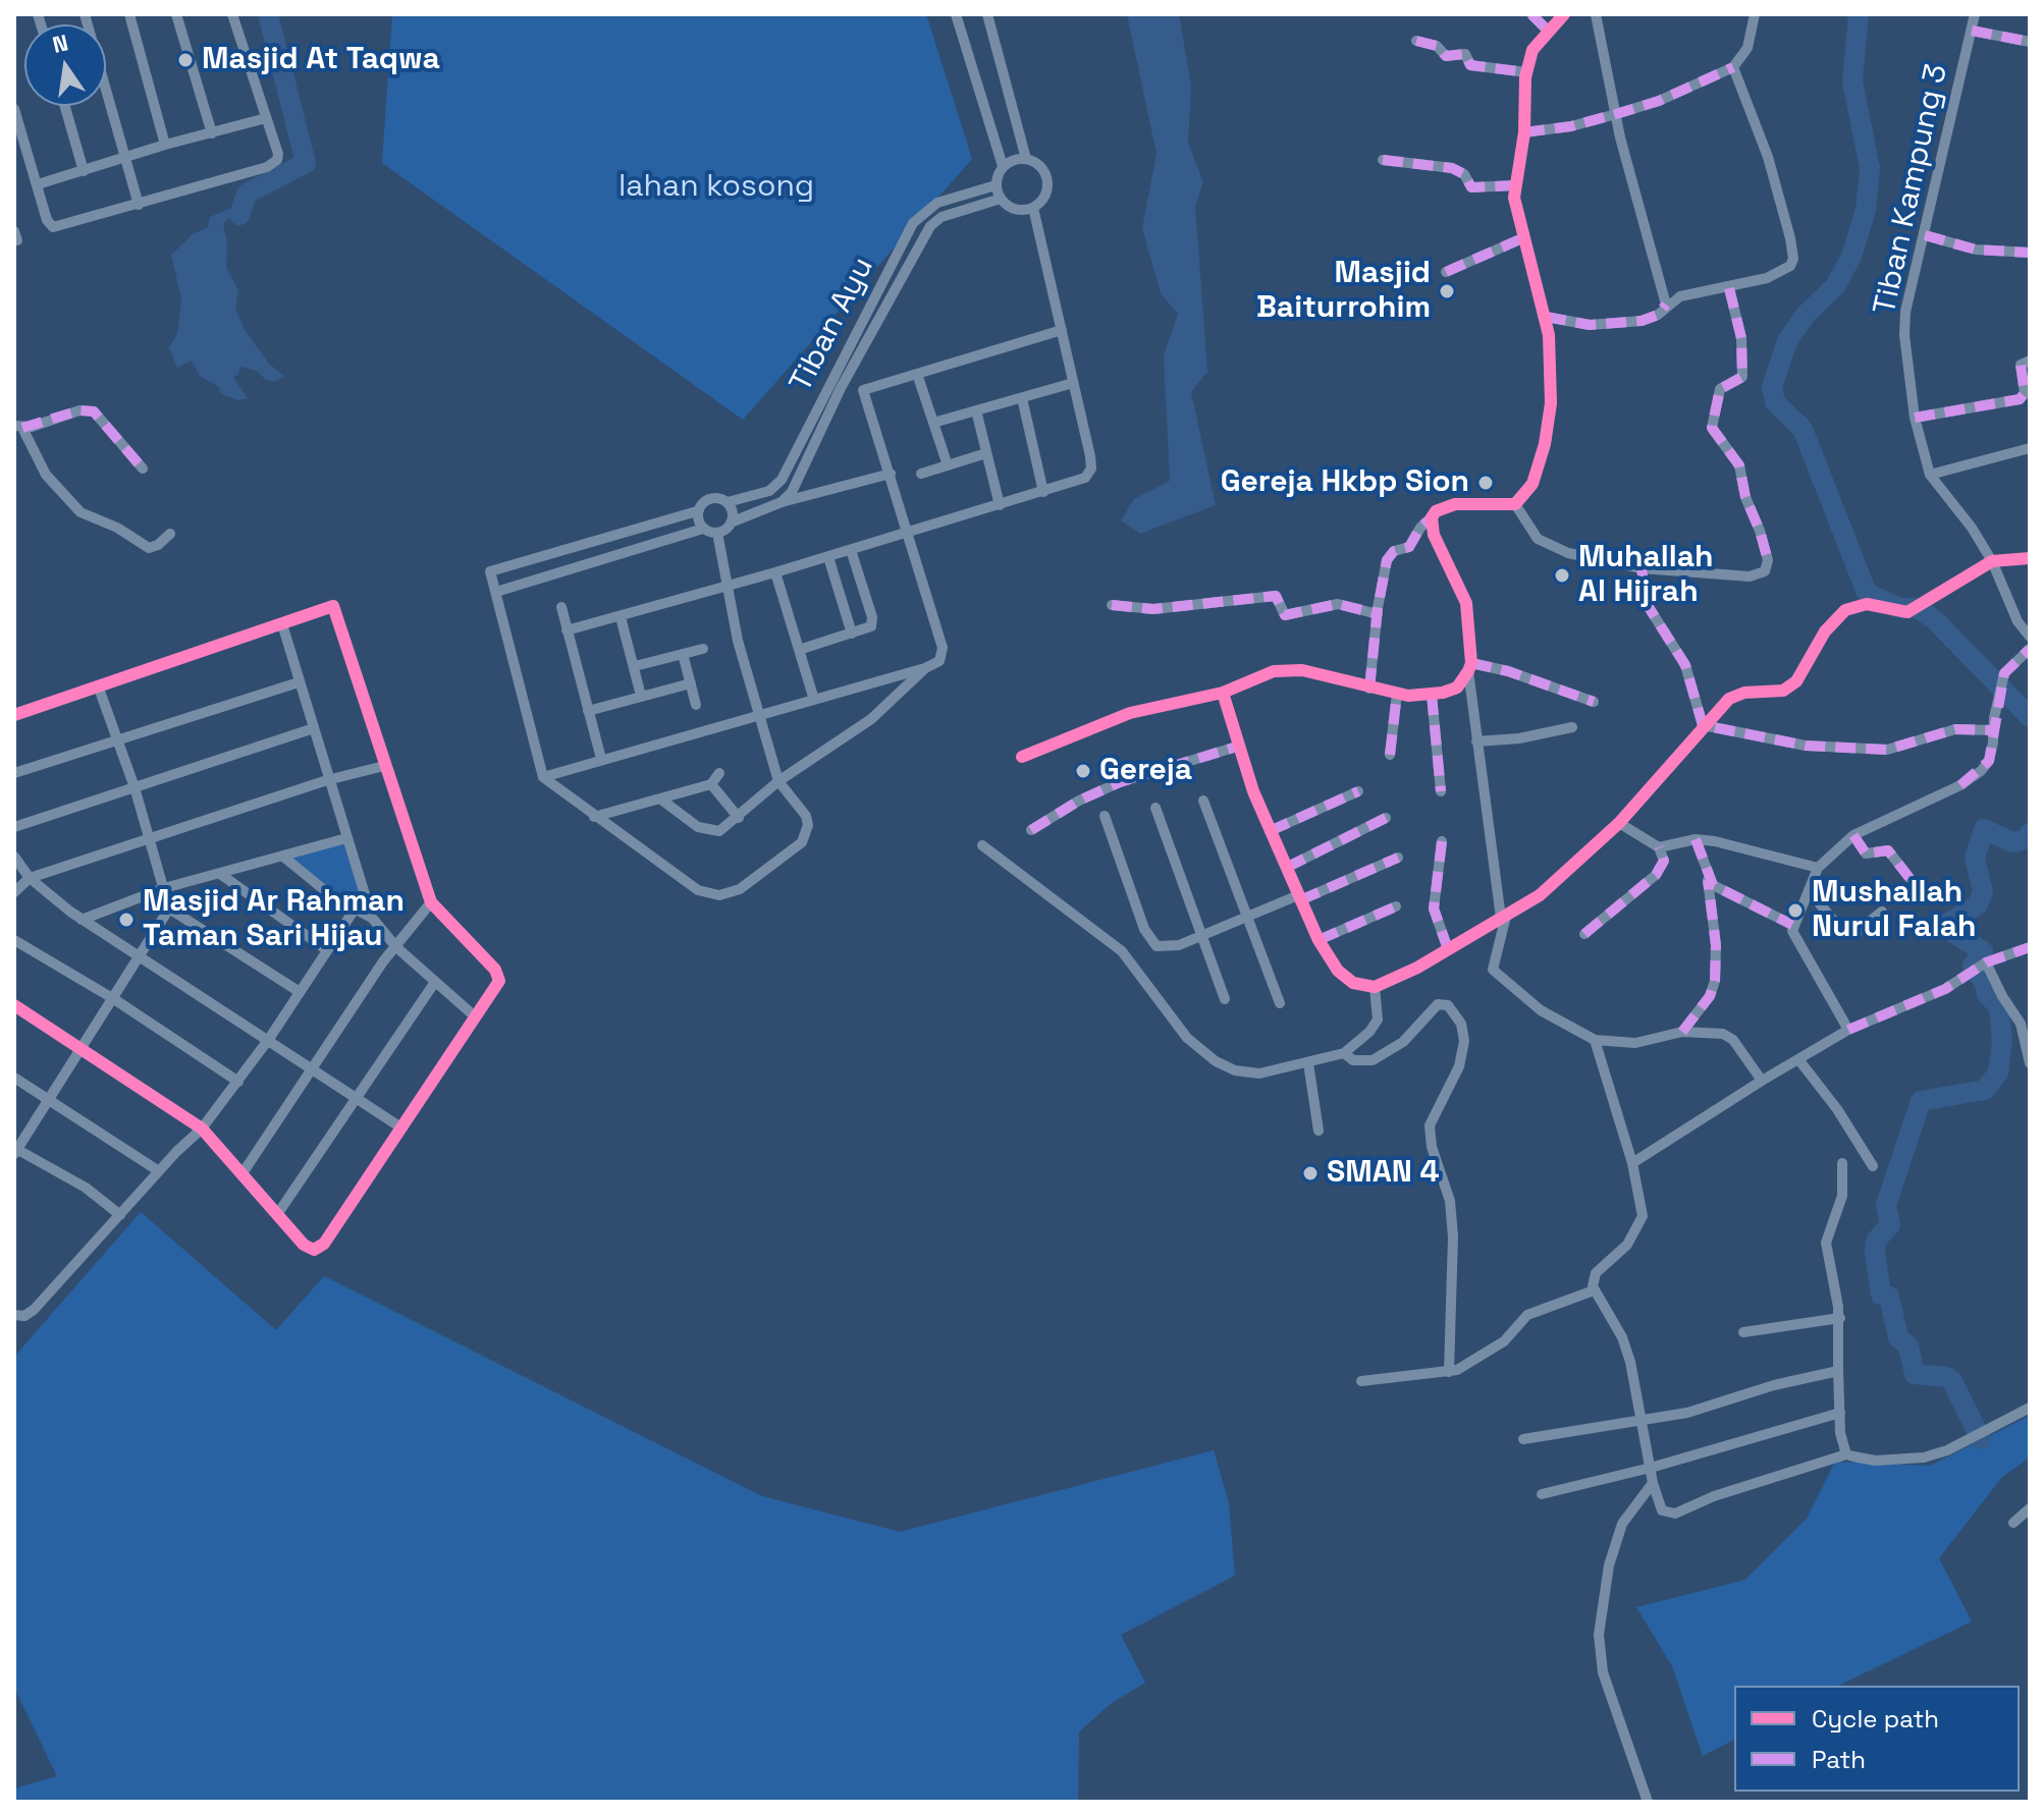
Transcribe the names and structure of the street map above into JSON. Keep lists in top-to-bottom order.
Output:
{
  "streets": {
    "street": ["Tiban Kampung 3", "Tiban Ayu"]
  },
  "parks": ["lahan kosong"],
  "places": [
    "Masjid At Taqwa",
    "Masjid Baiturrohim",
    "Gereja Hkbp Sion",
    "Muhallah Al Hijrah",
    "Gereja",
    "Mushallah Nurul Falah",
    "Masjid Ar Rahman Taman Sari Hijau",
    "SMAN 4"
  ],
  "legend": ["Cycle path", "Path"],
  "north": "top"
}
